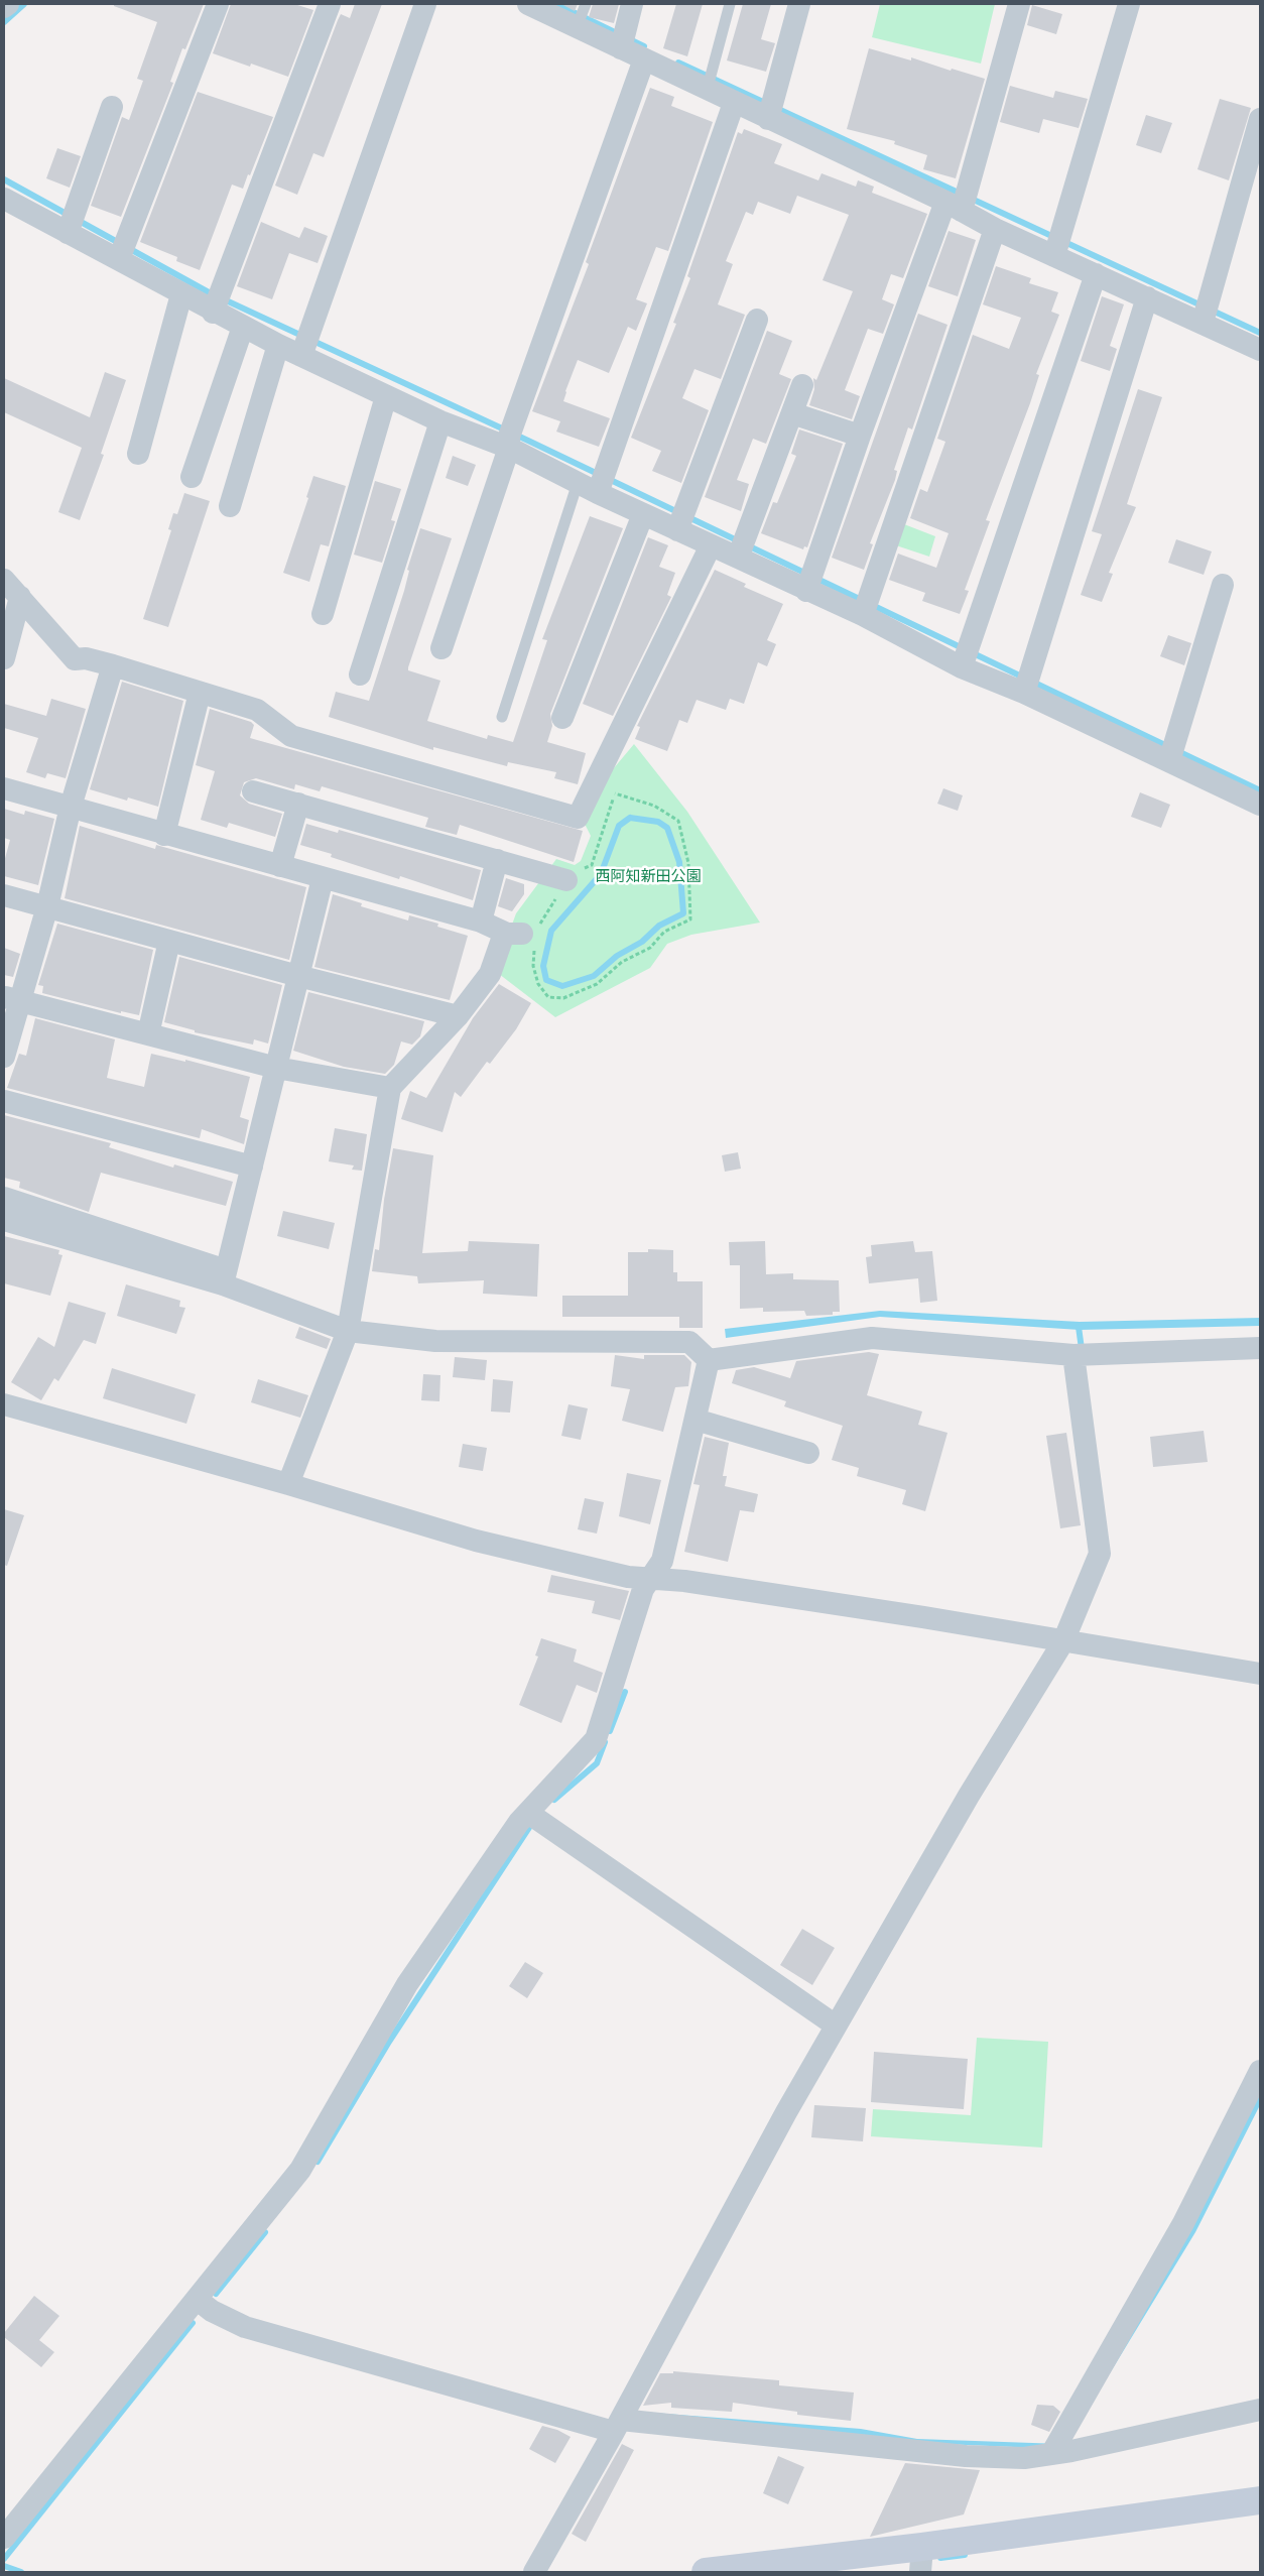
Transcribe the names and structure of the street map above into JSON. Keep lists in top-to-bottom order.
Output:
{
  "parks": ["西阿知新田公園"]
}
